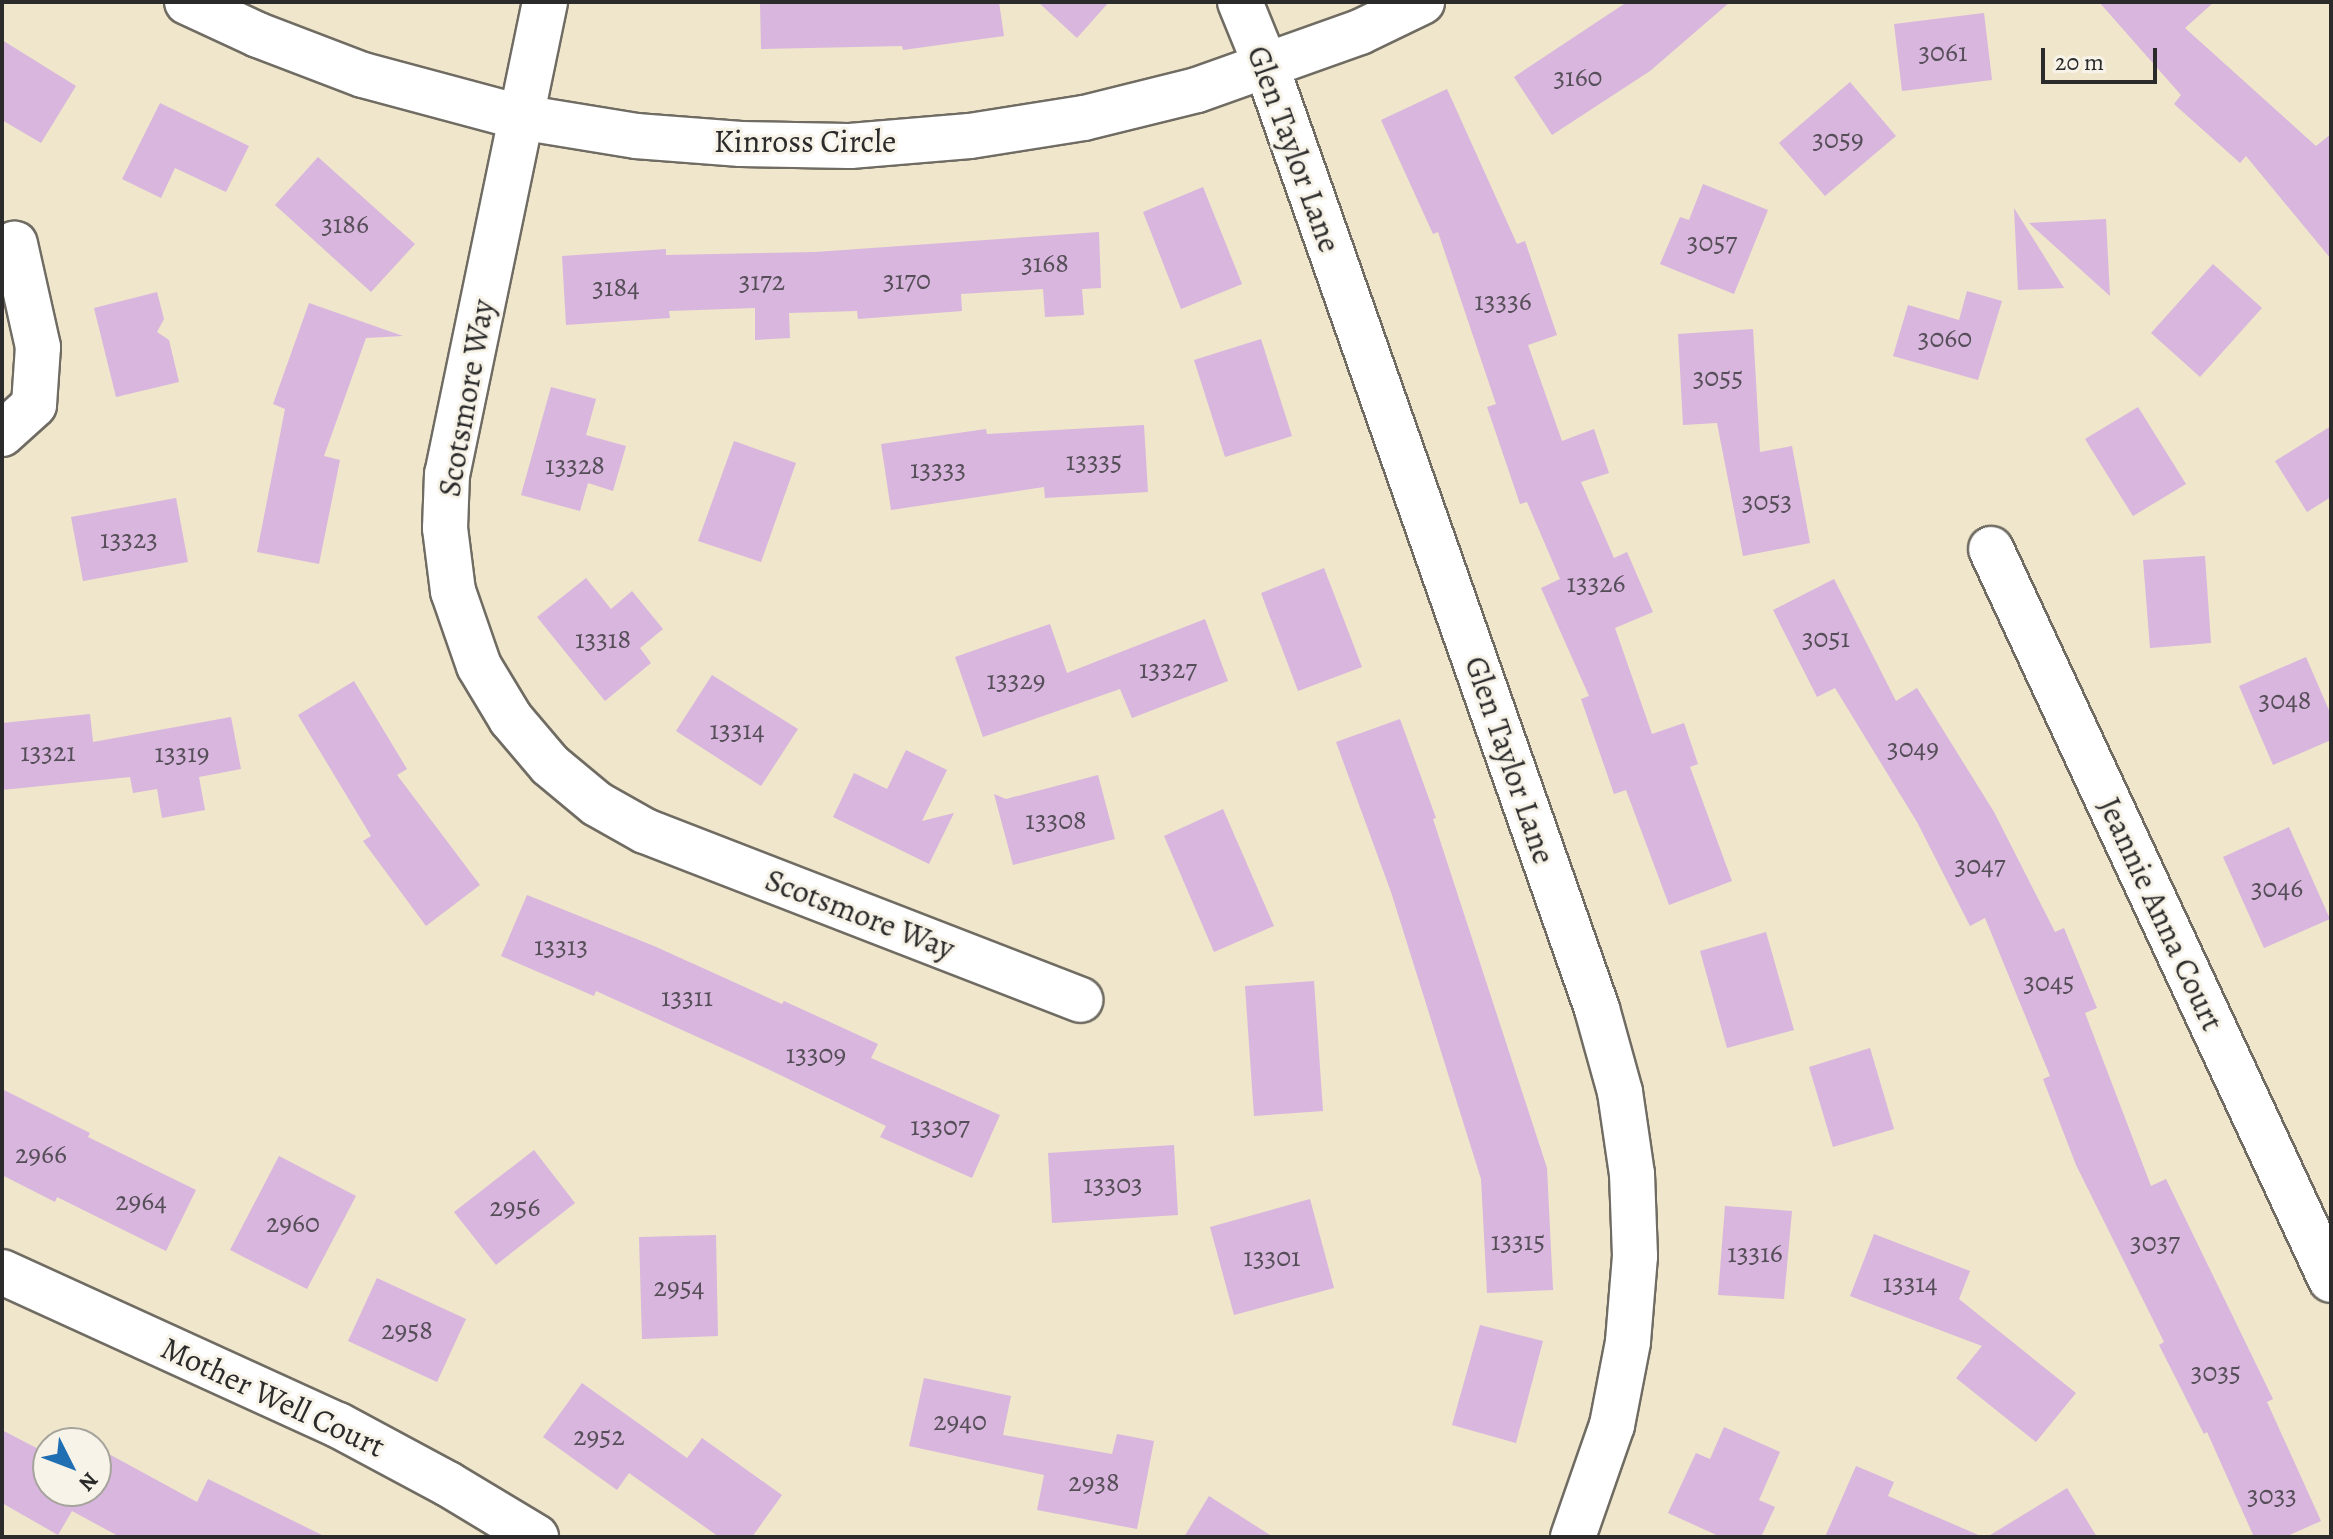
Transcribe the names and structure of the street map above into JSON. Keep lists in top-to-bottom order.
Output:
{
  "streets": {
    "street": [
      "Kinross Circle",
      "Glen Taylor Lane",
      "Scotsmore Way",
      "Jeannie Anna Court",
      "Mother Well Court"
    ]
  },
  "crossings": [
    ["Kinross Circle", "Glen Taylor Lane"],
    ["Kinross Circle", "Scotsmore Way"]
  ],
  "house_numbers": [
    "3061",
    "3160",
    "3059",
    "3186",
    "3057",
    "3168",
    "3170",
    "3172",
    "3184",
    "13336",
    "3060",
    "3055",
    "13335",
    "13328",
    "13333",
    "3053",
    "13323",
    "13326",
    "3051",
    "13318",
    "13327",
    "13329",
    "3048",
    "13314",
    "3049",
    "13321",
    "13319",
    "13308",
    "3047",
    "3046",
    "13313",
    "3045",
    "13311",
    "13309",
    "13307",
    "2966",
    "13303",
    "2964",
    "2956",
    "2960",
    "13315",
    "3037",
    "13316",
    "13301",
    "13314",
    "2954",
    "2958",
    "3035",
    "2940",
    "2952",
    "2938",
    "3033"
  ],
  "scale_bar": "20 m",
  "north": "bottom right"
}
